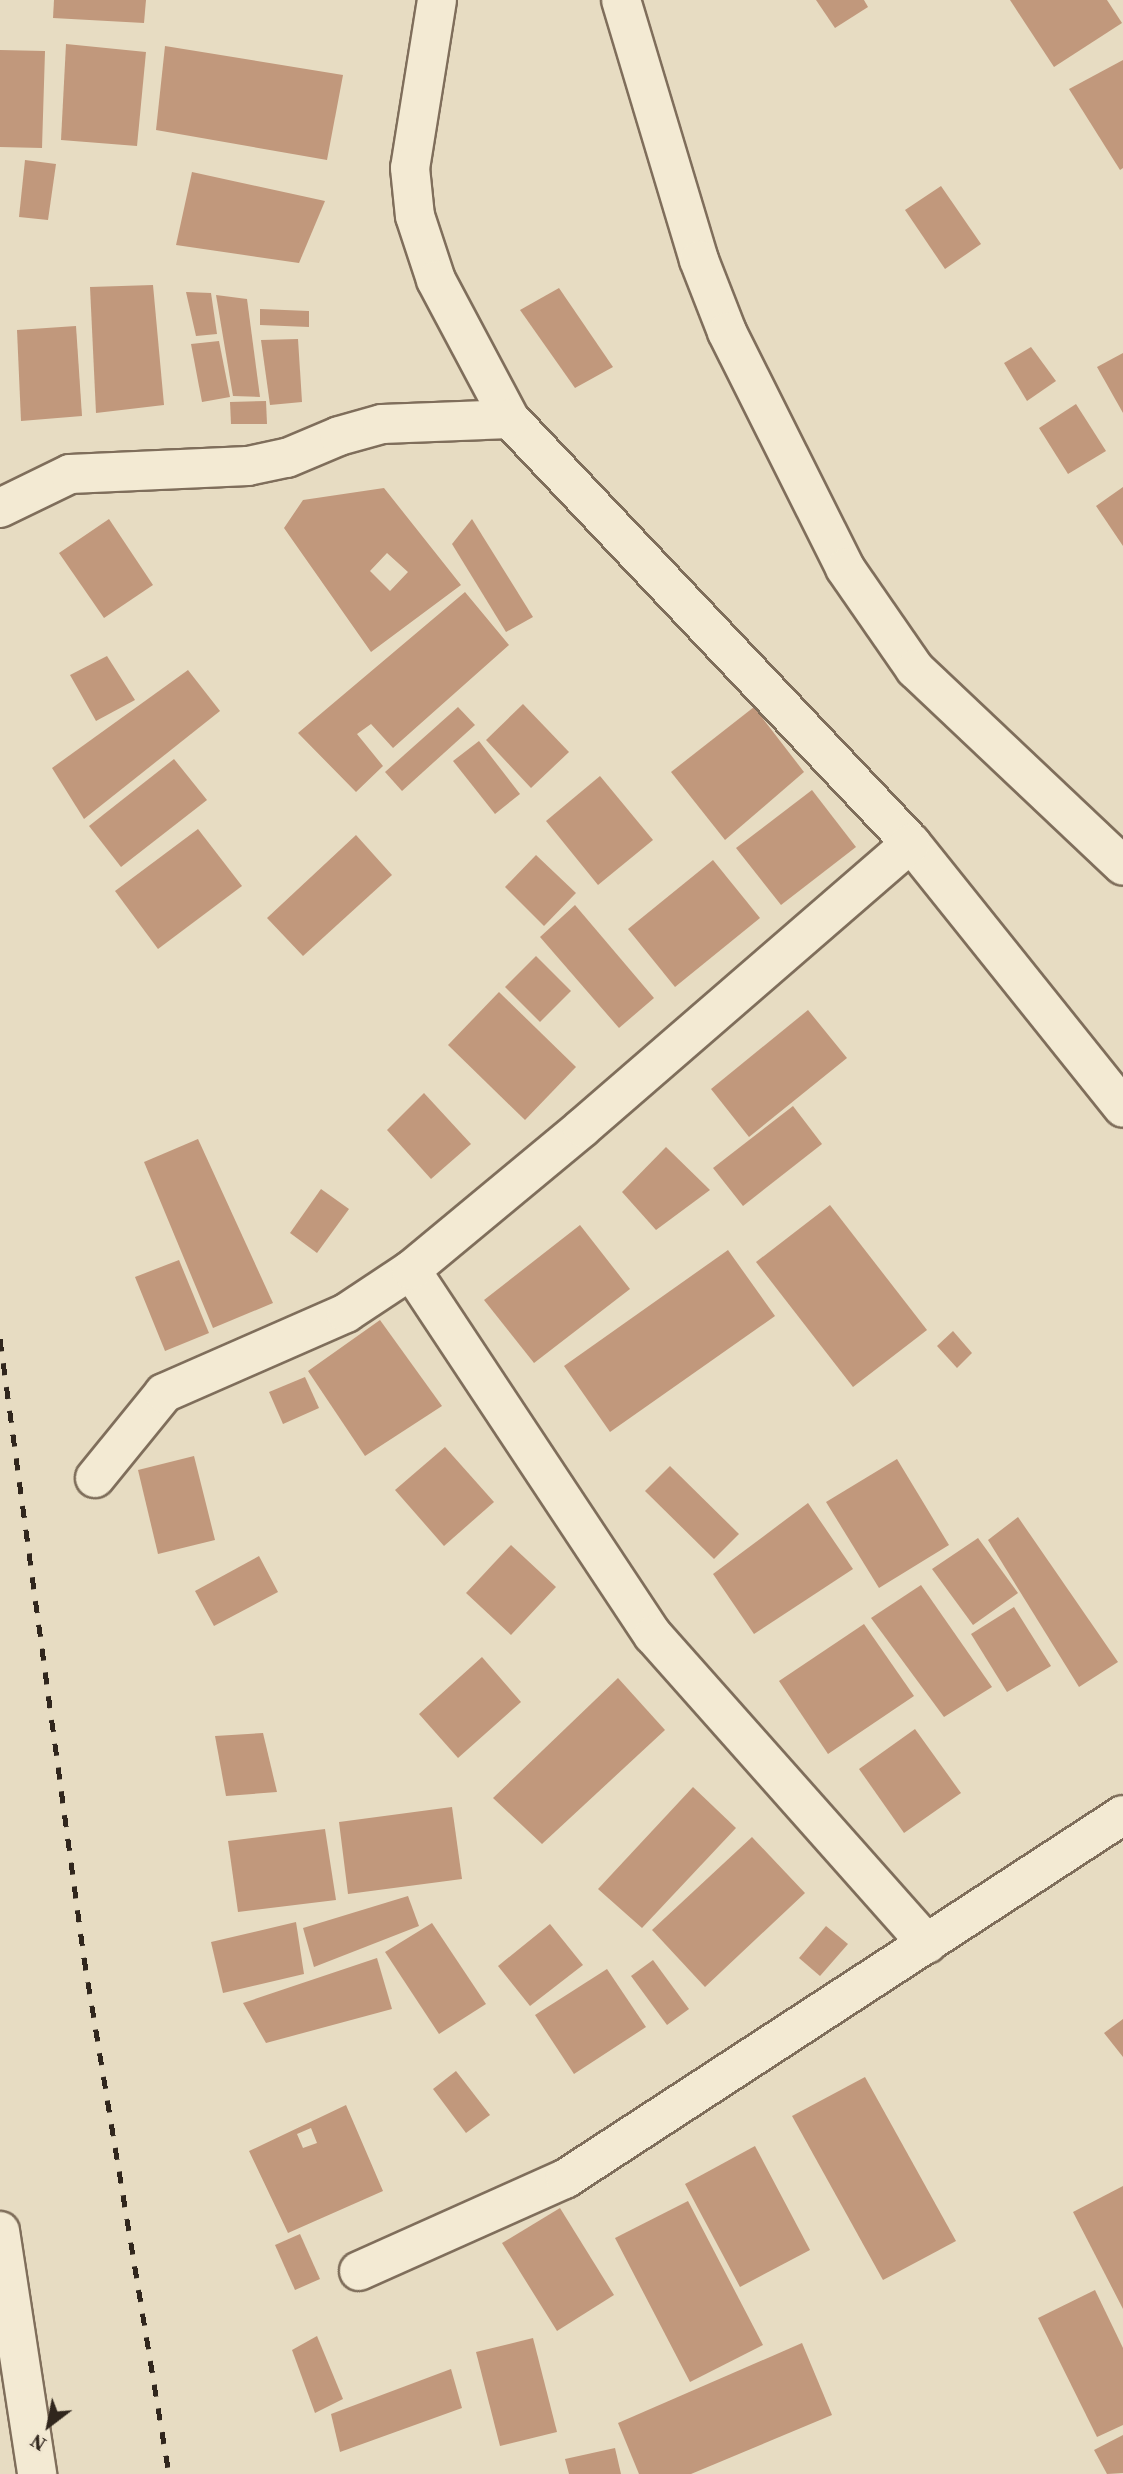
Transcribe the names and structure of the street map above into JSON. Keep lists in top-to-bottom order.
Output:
{
  "north": "bottom left"
}
